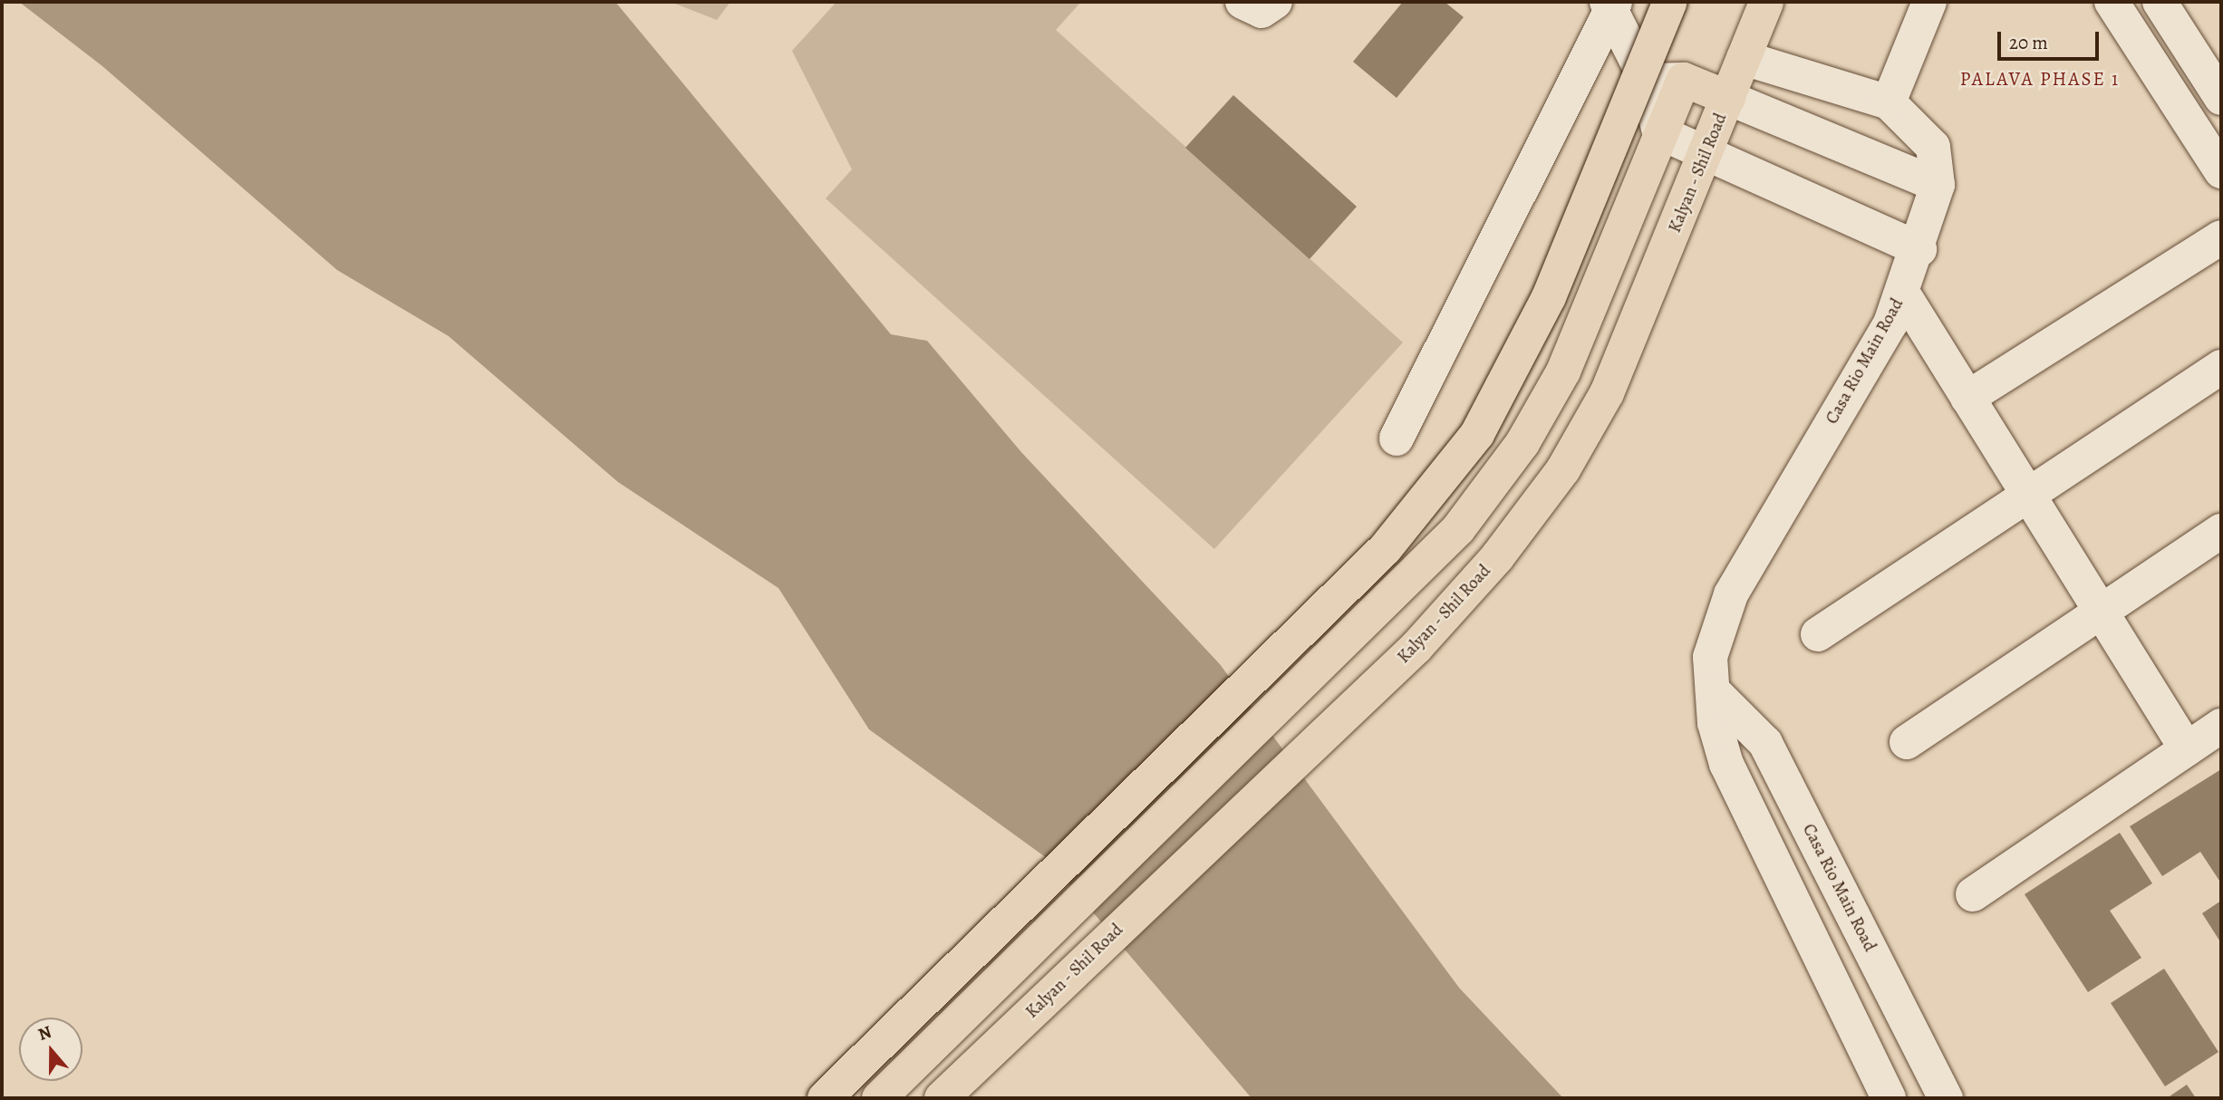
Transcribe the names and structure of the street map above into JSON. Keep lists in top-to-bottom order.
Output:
{
  "streets": {
    "main road": ["Kalyan - Shil Road"],
    "street": ["Casa Rio Main Road"]
  },
  "crossings": [
    ["Kalyan - Shil Road", "Casa Rio Main Road"]
  ],
  "districts": ["PALAVA PHASE 1"],
  "scale_bar": "20 m",
  "north": "top"
}
